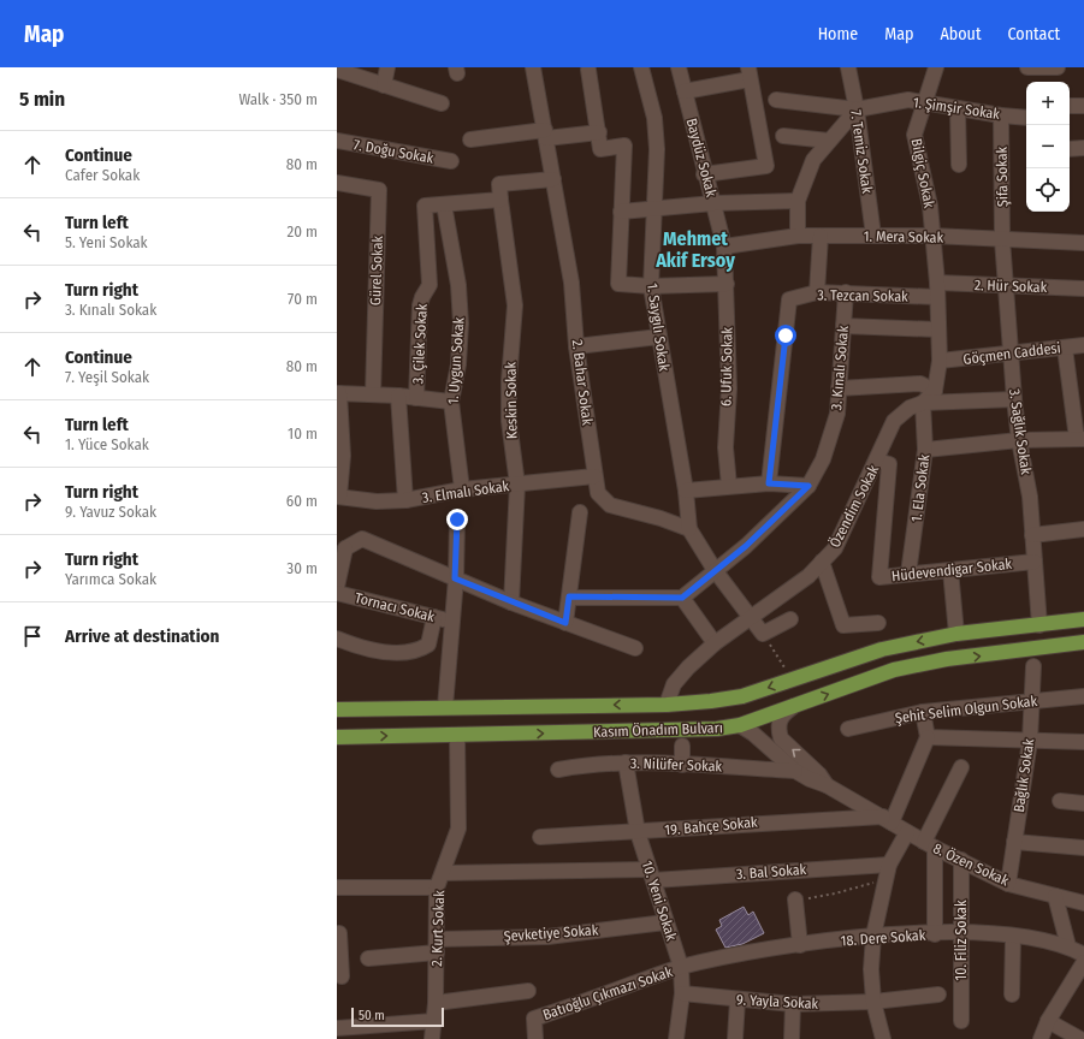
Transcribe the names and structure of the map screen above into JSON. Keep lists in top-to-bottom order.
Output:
{
  "streets": {
    "main road": ["Kasım Önadım Bulvarı"],
    "street": [
      "1. Şimşir Sokak",
      "7. Doğu Sokak",
      "7. Temiz Sokak",
      "Baydüz Sokak",
      "Bilgiç Sokak",
      "Şifa Sokak",
      "1. Mera Sokak",
      "Gürel Sokak",
      "2. Hür Sokak",
      "3. Tezcan Sokak",
      "1. Saygılı Sokak",
      "3. Çilek Sokak",
      "Göçmen Caddesi",
      "1. Uygun Sokak",
      "6. Ufuk Sokak",
      "3. Kınalı Sokak",
      "2. Bahar Sokak",
      "Keskin Sokak",
      "3. Sağlık Sokak",
      "1. Ela Sokak",
      "3. Elmalı Sokak",
      "Özendim Sokak",
      "Hüdevendigar Sokak",
      "Tornacı Sokak",
      "Şehit Selim Olgun Sokak",
      "3. Nilüfer Sokak",
      "Bağlık Sokak",
      "19. Bahçe Sokak",
      "8. Özen Sokak",
      "3. Bal Sokak",
      "10. Yeni Sokak",
      "2. Kurt Sokak",
      "Şevketiye Sokak",
      "18. Dere Sokak",
      "10. Filiz Sokak",
      "Batıoğlu Çıkmazı Sokak",
      "9. Yayla Sokak"
    ]
  },
  "crossings": [
    ["1. Şimşir Sokak", "7. Temiz Sokak"],
    ["1. Şimşir Sokak", "Bilgiç Sokak"],
    ["1. Şimşir Sokak", "Şifa Sokak"],
    ["7. Temiz Sokak", "1. Mera Sokak"],
    ["Baydüz Sokak", "1. Mera Sokak"],
    ["Baydüz Sokak", "6. Ufuk Sokak"],
    ["Bilgiç Sokak", "1. Mera Sokak"],
    ["Bilgiç Sokak", "2. Hür Sokak"],
    ["Bilgiç Sokak", "3. Tezcan Sokak"],
    ["Bilgiç Sokak", "Göçmen Caddesi"],
    ["Şifa Sokak", "1. Mera Sokak"],
    ["Şifa Sokak", "3. Sağlık Sokak"],
    ["1. Mera Sokak", "6. Ufuk Sokak"],
    ["1. Mera Sokak", "3. Sağlık Sokak"],
    ["2. Hür Sokak", "3. Sağlık Sokak"],
    ["3. Tezcan Sokak", "3. Kınalı Sokak"],
    ["1. Saygılı Sokak", "2. Bahar Sokak"],
    ["3. Çilek Sokak", "1. Uygun Sokak"],
    ["Göçmen Caddesi", "3. Sağlık Sokak"],
    ["1. Uygun Sokak", "3. Elmalı Sokak"],
    ["2. Bahar Sokak", "3. Elmalı Sokak"],
    ["Keskin Sokak", "3. Elmalı Sokak"],
    ["3. Sağlık Sokak", "Özendim Sokak"],
    ["3. Sağlık Sokak", "Hüdevendigar Sokak"],
    ["3. Sağlık Sokak", "Kasım Önadım Bulvarı"],
    ["1. Ela Sokak", "Özendim Sokak"],
    ["1. Ela Sokak", "Hüdevendigar Sokak"],
    ["Özendim Sokak", "Hüdevendigar Sokak"],
    ["Özendim Sokak", "Kasım Önadım Bulvarı"],
    ["Şehit Selim Olgun Sokak", "Bağlık Sokak"],
    ["Kasım Önadım Bulvarı", "8. Özen Sokak"],
    ["Kasım Önadım Bulvarı", "2. Kurt Sokak"],
    ["3. Nilüfer Sokak", "8. Özen Sokak"],
    ["3. Nilüfer Sokak", "10. Yeni Sokak"],
    ["Bağlık Sokak", "8. Özen Sokak"],
    ["19. Bahçe Sokak", "8. Özen Sokak"],
    ["19. Bahçe Sokak", "10. Yeni Sokak"],
    ["8. Özen Sokak", "10. Filiz Sokak"],
    ["3. Bal Sokak", "10. Yeni Sokak"],
    ["3. Bal Sokak", "2. Kurt Sokak"],
    ["10. Yeni Sokak", "Şevketiye Sokak"],
    ["10. Yeni Sokak", "18. Dere Sokak"],
    ["10. Yeni Sokak", "Batıoğlu Çıkmazı Sokak"],
    ["10. Yeni Sokak", "9. Yayla Sokak"],
    ["2. Kurt Sokak", "Şevketiye Sokak"],
    ["18. Dere Sokak", "10. Filiz Sokak"],
    ["18. Dere Sokak", "Batıoğlu Çıkmazı Sokak"]
  ],
  "districts": ["Mehmet Akif Ersoy"],
  "scale_bar": "50 m",
  "page": {
    "header": "Map",
    "nav": [
      "Home",
      "Map",
      "About",
      "Contact"
    ],
    "heading": ["5 min", "Walk · 350 m"],
    "map_buttons": ["+", "−"],
    "list": [
      ["Continue", "Cafer Sokak", "80 m"],
      ["Turn left", "5. Yeni Sokak", "20 m"],
      ["Turn right", "3. Kınalı Sokak", "70 m"],
      ["Continue", "7. Yeşil Sokak", "80 m"],
      ["Turn left", "1. Yüce Sokak", "10 m"],
      ["Turn right", "9. Yavuz Sokak", "60 m"],
      ["Turn right", "Yarımca Sokak", "30 m"],
      "Arrive at destination"
    ],
    "scale": "50 m"
  }
}
